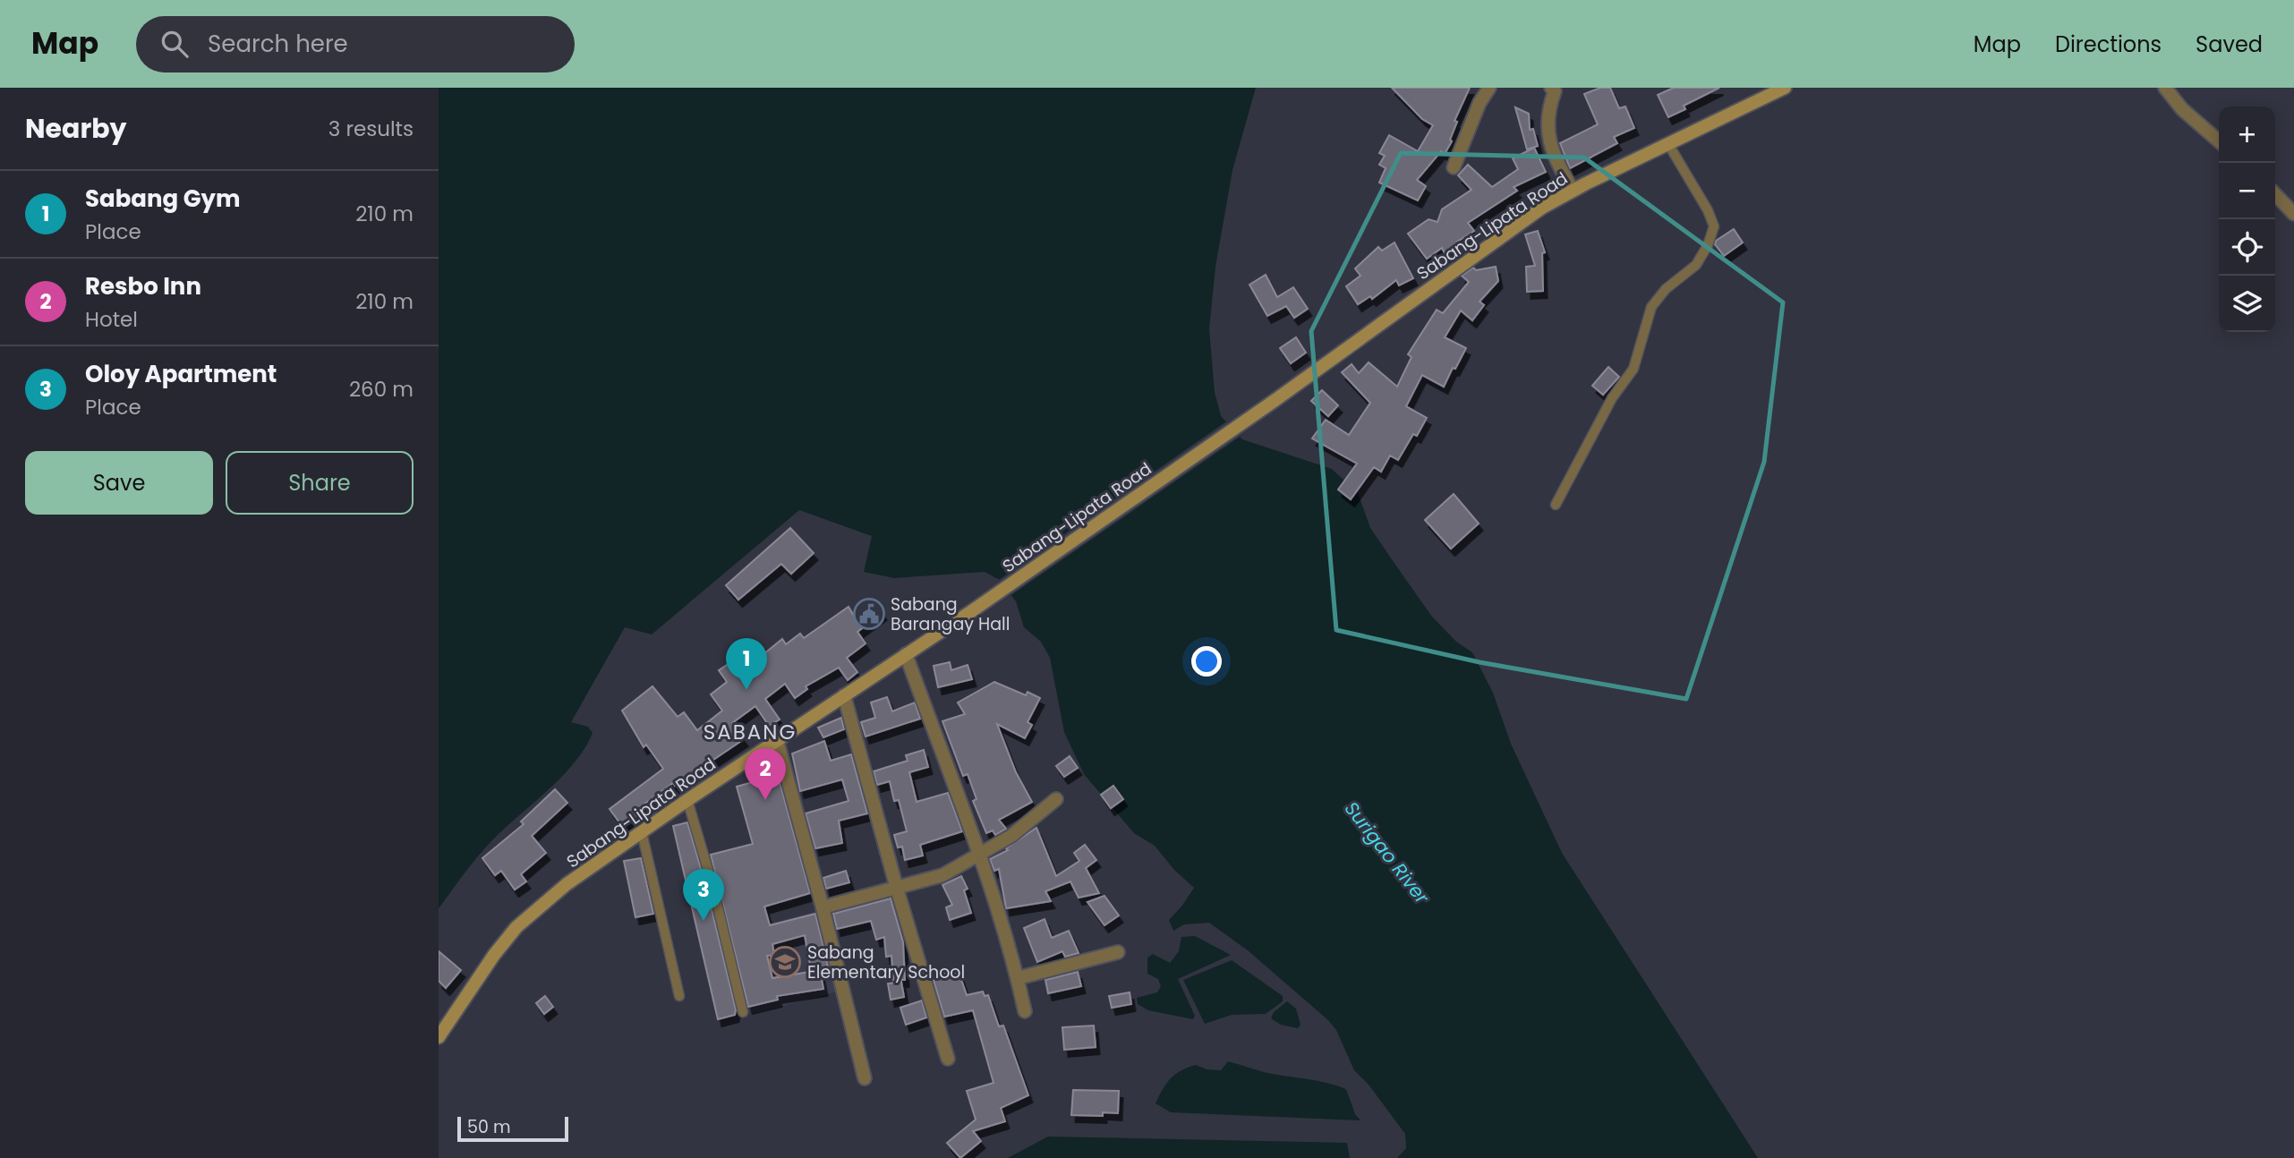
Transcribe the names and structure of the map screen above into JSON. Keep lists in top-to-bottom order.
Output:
{
  "streets": {
    "main road": ["Sabang-Lipata Road"]
  },
  "districts": ["SABANG"],
  "water": ["Surigao River"],
  "places": {
    "public building": ["Sabang Barangay Hall"],
    "school or university": ["Sabang Elementary School"]
  },
  "scale_bar": "50 m",
  "page": {
    "header": "Map",
    "search": "Search here",
    "nav": ["Map", "Directions", "Saved"],
    "heading": ["Nearby", "3 results"],
    "map_buttons": ["+", "−"],
    "list": [
      {
        "mark": "1",
        "name": "Sabang Gym",
        "note": "Place",
        "value": "210 m"
      },
      {
        "mark": "2",
        "name": "Resbo Inn",
        "note": "Hotel",
        "value": "210 m"
      },
      {
        "mark": "3",
        "name": "Oloy Apartment",
        "note": "Place",
        "value": "260 m"
      }
    ],
    "buttons": ["Save", "Share"],
    "pins": ["1", "2", "3"],
    "scale": "50 m"
  }
}
